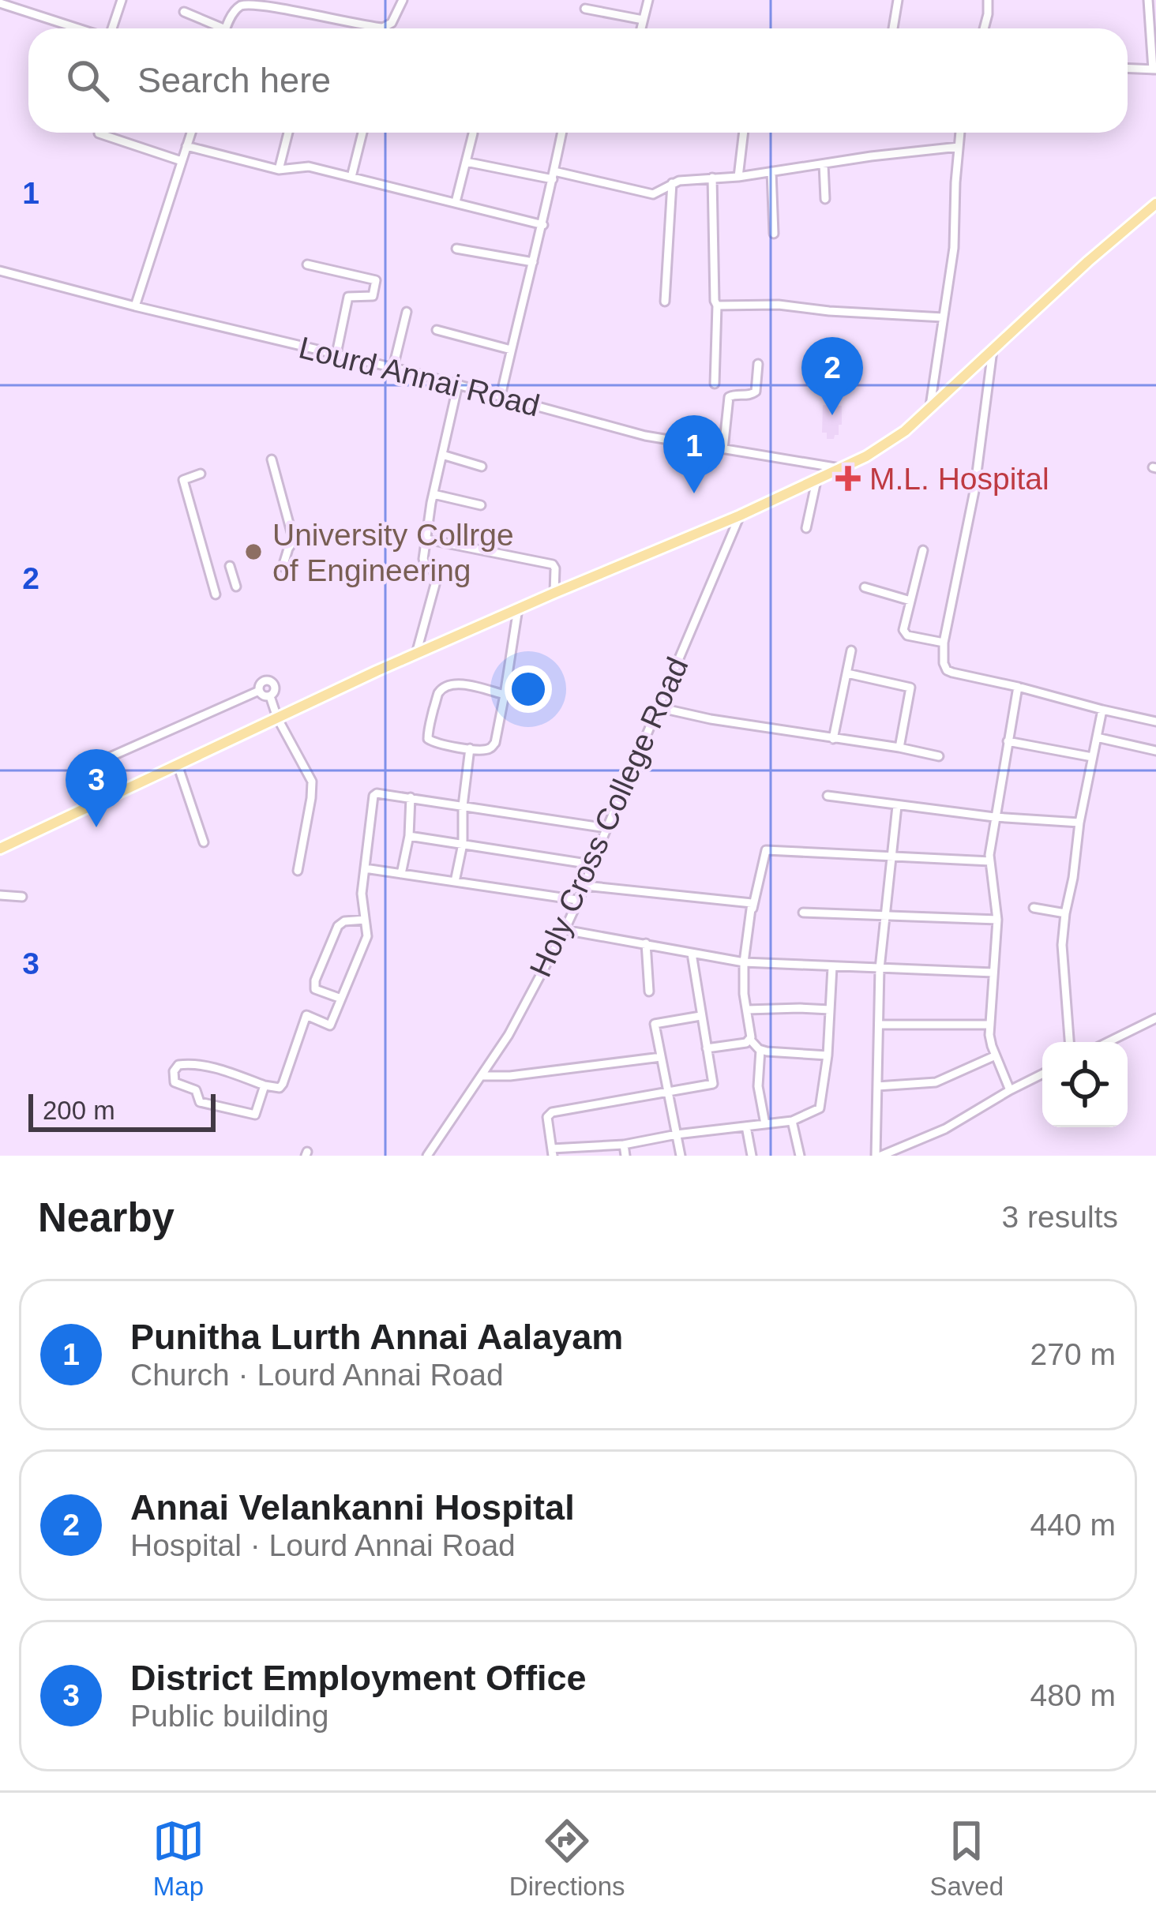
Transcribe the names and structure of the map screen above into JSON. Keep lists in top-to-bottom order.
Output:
{
  "streets": {
    "street": ["Lourd Annai Road", "Holy Cross College Road"]
  },
  "places": {
    "health": ["M.L. Hospital"],
    "other": ["University Collrge of Engineering"]
  },
  "scale_bar": "200 m",
  "page": {
    "search": "Search here",
    "pins": ["2", "1", "3"],
    "scale": "200 m",
    "heading": ["Nearby", "3 results"],
    "list": [
      {
        "mark": "1",
        "name": "Punitha Lurth Annai Aalayam",
        "note": "Church · Lourd Annai Road",
        "value": "270 m"
      },
      {
        "mark": "2",
        "name": "Annai Velankanni Hospital",
        "note": "Hospital · Lourd Annai Road",
        "value": "440 m"
      },
      {
        "mark": "3",
        "name": "District Employment Office",
        "note": "Public building",
        "value": "480 m"
      }
    ],
    "nav": ["Map", "Directions", "Saved"]
  },
  "grid": {
    "rows": ["1", "2", "3"]
  }
}
